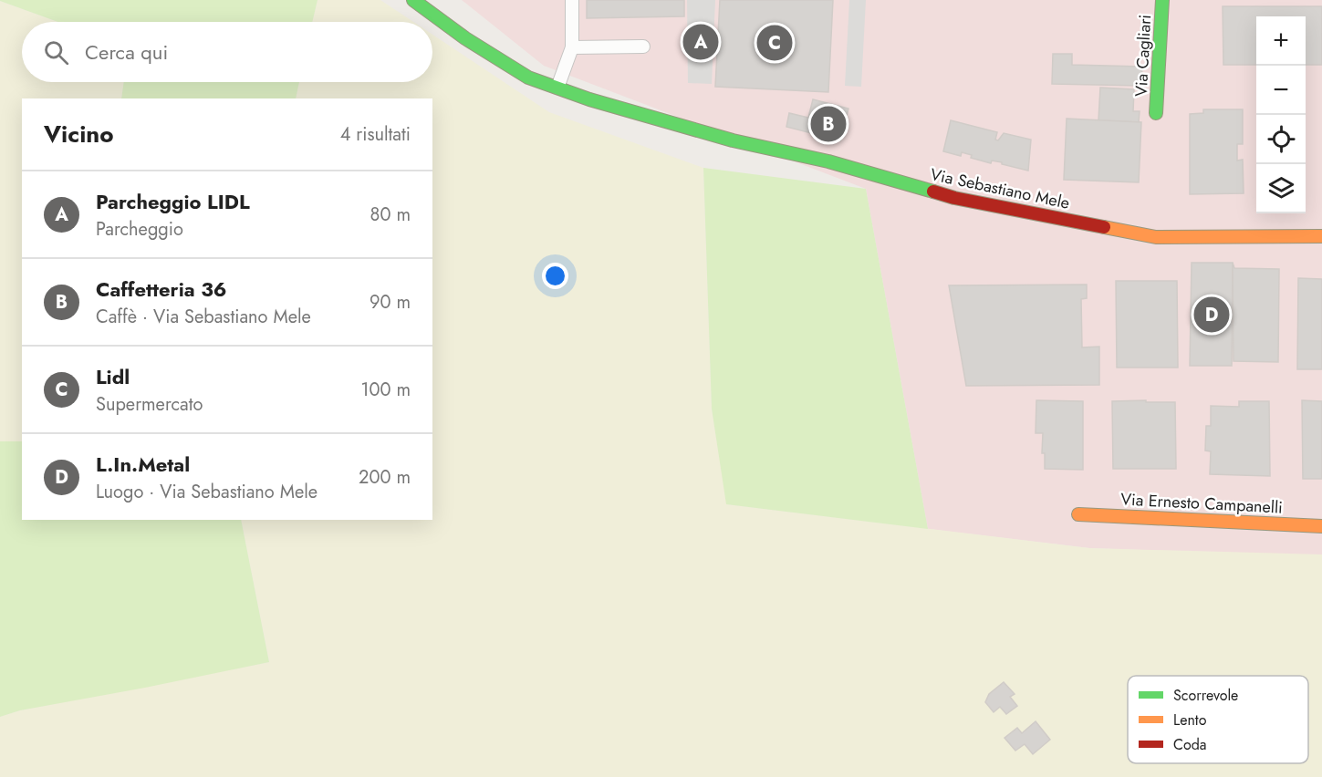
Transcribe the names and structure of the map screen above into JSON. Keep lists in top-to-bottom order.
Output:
{
  "streets": {
    "street": ["Via Cagliari", "Via Sebastiano Mele", "Via Ernesto Campanelli"]
  },
  "legend": ["Scorrevole", "Lento", "Coda"],
  "page": {
    "map_buttons": ["+", "−"],
    "pins": [
      "A",
      "C",
      "B",
      "D"
    ],
    "search": "Cerca qui",
    "heading": ["Vicino", "4 risultati"],
    "list": [
      {
        "mark": "A",
        "name": "Parcheggio LIDL",
        "note": "Parcheggio",
        "value": "80 m"
      },
      {
        "mark": "B",
        "name": "Caffetteria 36",
        "note": "Caffè · Via Sebastiano Mele",
        "value": "90 m"
      },
      {
        "mark": "C",
        "name": "Lidl",
        "note": "Supermercato",
        "value": "100 m"
      },
      {
        "mark": "D",
        "name": "L.In.Metal",
        "note": "Luogo · Via Sebastiano Mele",
        "value": "200 m"
      }
    ]
  }
}
